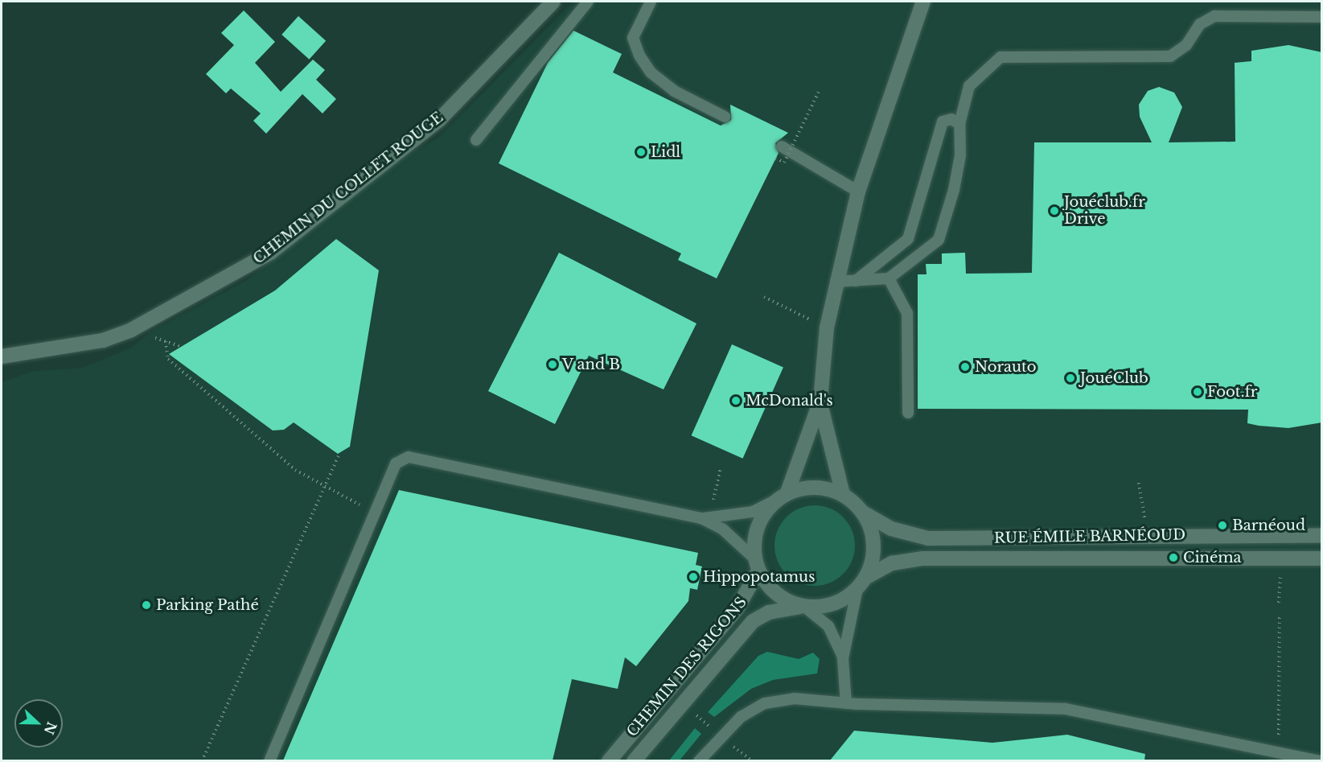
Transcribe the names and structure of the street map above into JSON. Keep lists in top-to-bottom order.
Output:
{
  "streets": {
    "street": ["CHEMIN DU COLLET ROUGE", "RUE ÉMILE BARNÉOUD", "CHEMIN DES RIGONS"]
  },
  "crossings": [
    ["RUE ÉMILE BARNÉOUD", "CHEMIN DES RIGONS"]
  ],
  "places": [
    "Lidl",
    "Jouéclub.fr Drive",
    "V and B",
    "Norauto",
    "JouéClub",
    "Foot.fr",
    "McDonald's",
    "Barnéoud",
    "Cinéma",
    "Hippopotamus",
    "Parking Pathé"
  ],
  "north": "right"
}
